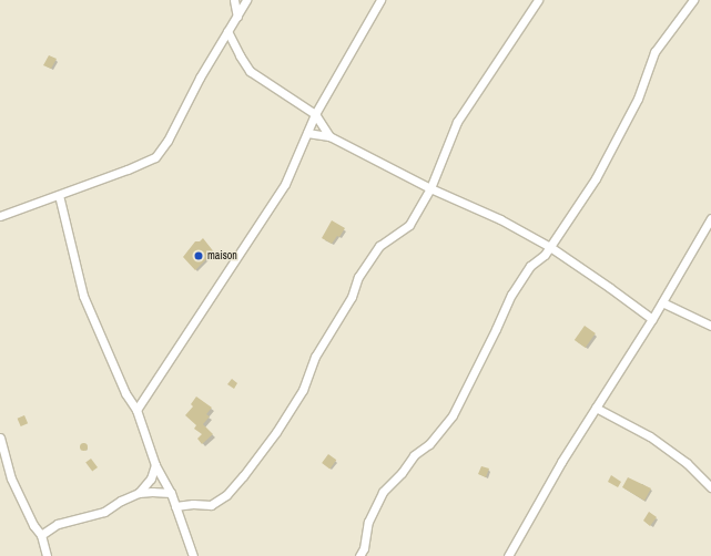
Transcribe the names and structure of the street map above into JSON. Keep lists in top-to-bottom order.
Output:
{
  "places": ["maison"]
}
